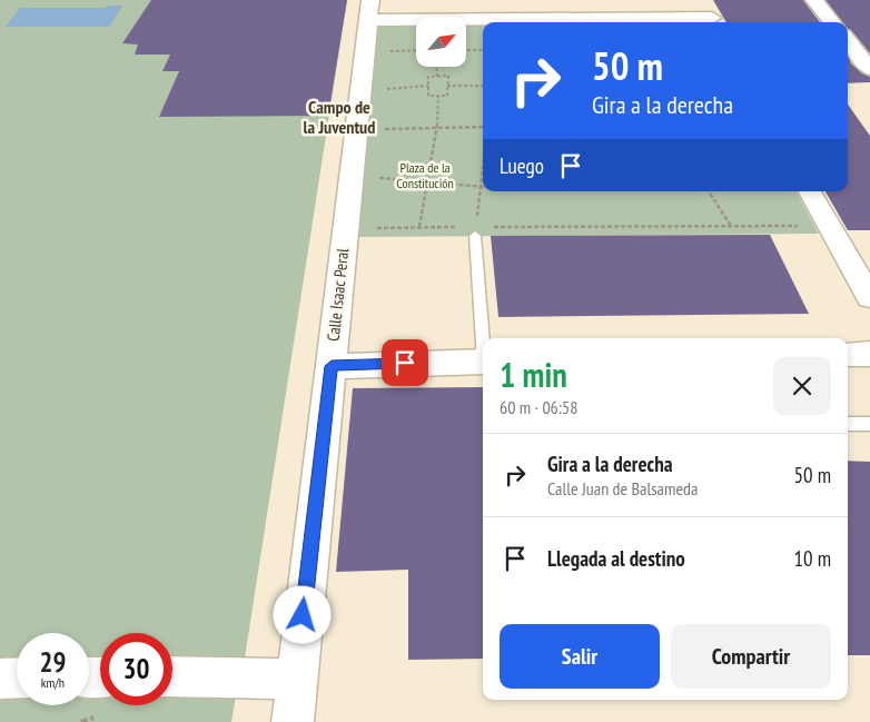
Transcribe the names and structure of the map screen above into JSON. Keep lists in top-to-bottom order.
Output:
{
  "streets": {
    "street": ["Calle Isaac Peral"]
  },
  "districts": ["Campo de la Juventud"],
  "parks": ["Plaza de la Constitución"],
  "north": "top right",
  "page": {
    "turn": ["50 m", "Gira a la derecha"],
    "then": "Luego",
    "heading": ["1 min", "60 m · 06:58"],
    "list": [
      {
        "name": "Gira a la derecha",
        "note": "Calle Juan de Balsameda",
        "value": "50 m"
      },
      {
        "name": "Llegada al destino",
        "value": "10 m"
      }
    ],
    "buttons": ["Salir", "Compartir"],
    "speed": "29 km/h",
    "limit": "30"
  }
}
